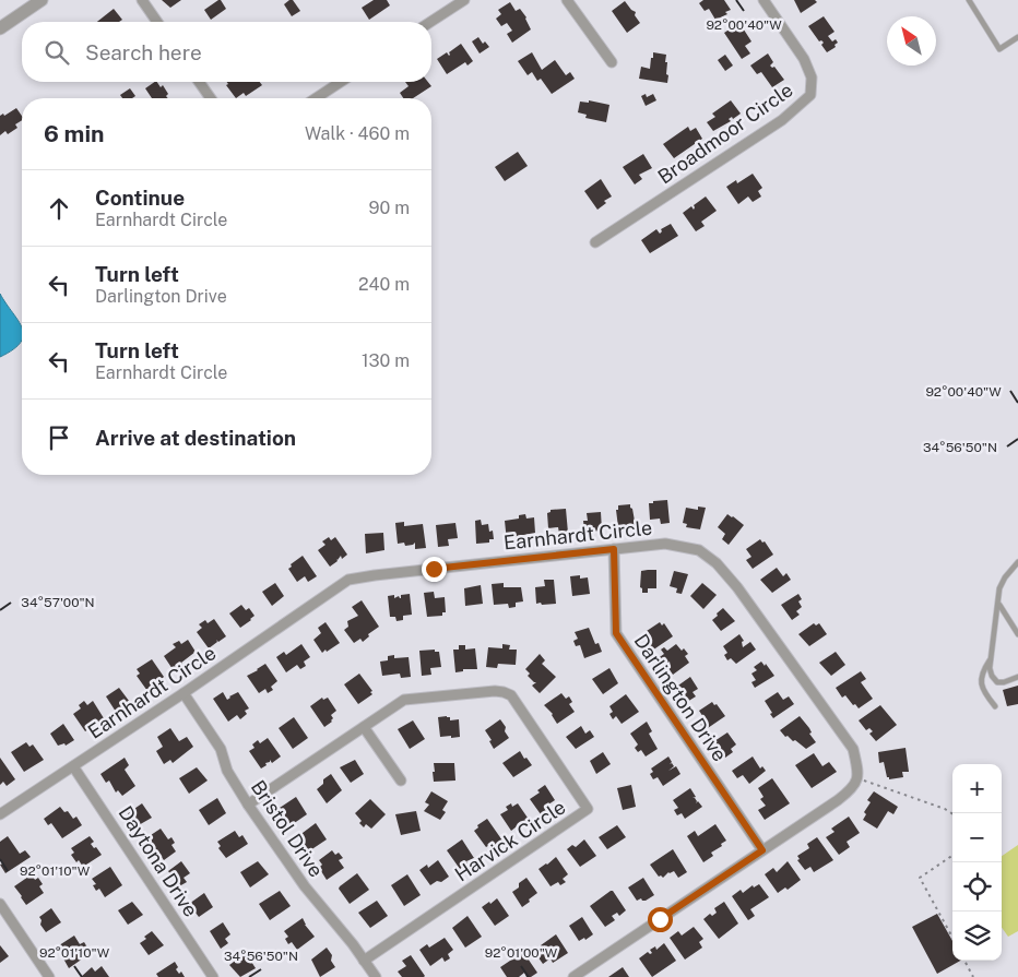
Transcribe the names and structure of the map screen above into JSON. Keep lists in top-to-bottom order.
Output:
{
  "streets": {
    "street": [
      "Broadmoor Circle",
      "Earnhardt Circle",
      "Darlington Drive",
      "Bristol Drive",
      "Harvick Circle",
      "Daytona Drive"
    ]
  },
  "crossings": [
    ["Earnhardt Circle", "Darlington Drive"],
    ["Earnhardt Circle", "Bristol Drive"],
    ["Earnhardt Circle", "Daytona Drive"],
    ["Bristol Drive", "Harvick Circle"]
  ],
  "north": "top left",
  "page": {
    "search": "Search here",
    "heading": ["6 min", "Walk · 460 m"],
    "list": [
      ["Continue", "Earnhardt Circle", "90 m"],
      ["Turn left", "Darlington Drive", "240 m"],
      ["Turn left", "Earnhardt Circle", "130 m"],
      "Arrive at destination"
    ],
    "map_buttons": ["+", "−"]
  },
  "coordinates": [
    "92°00'40\"W",
    "34°56'50\"N",
    "34°57'00\"N",
    "92°01'10\"W",
    "92°01'00\"W"
  ]
}
